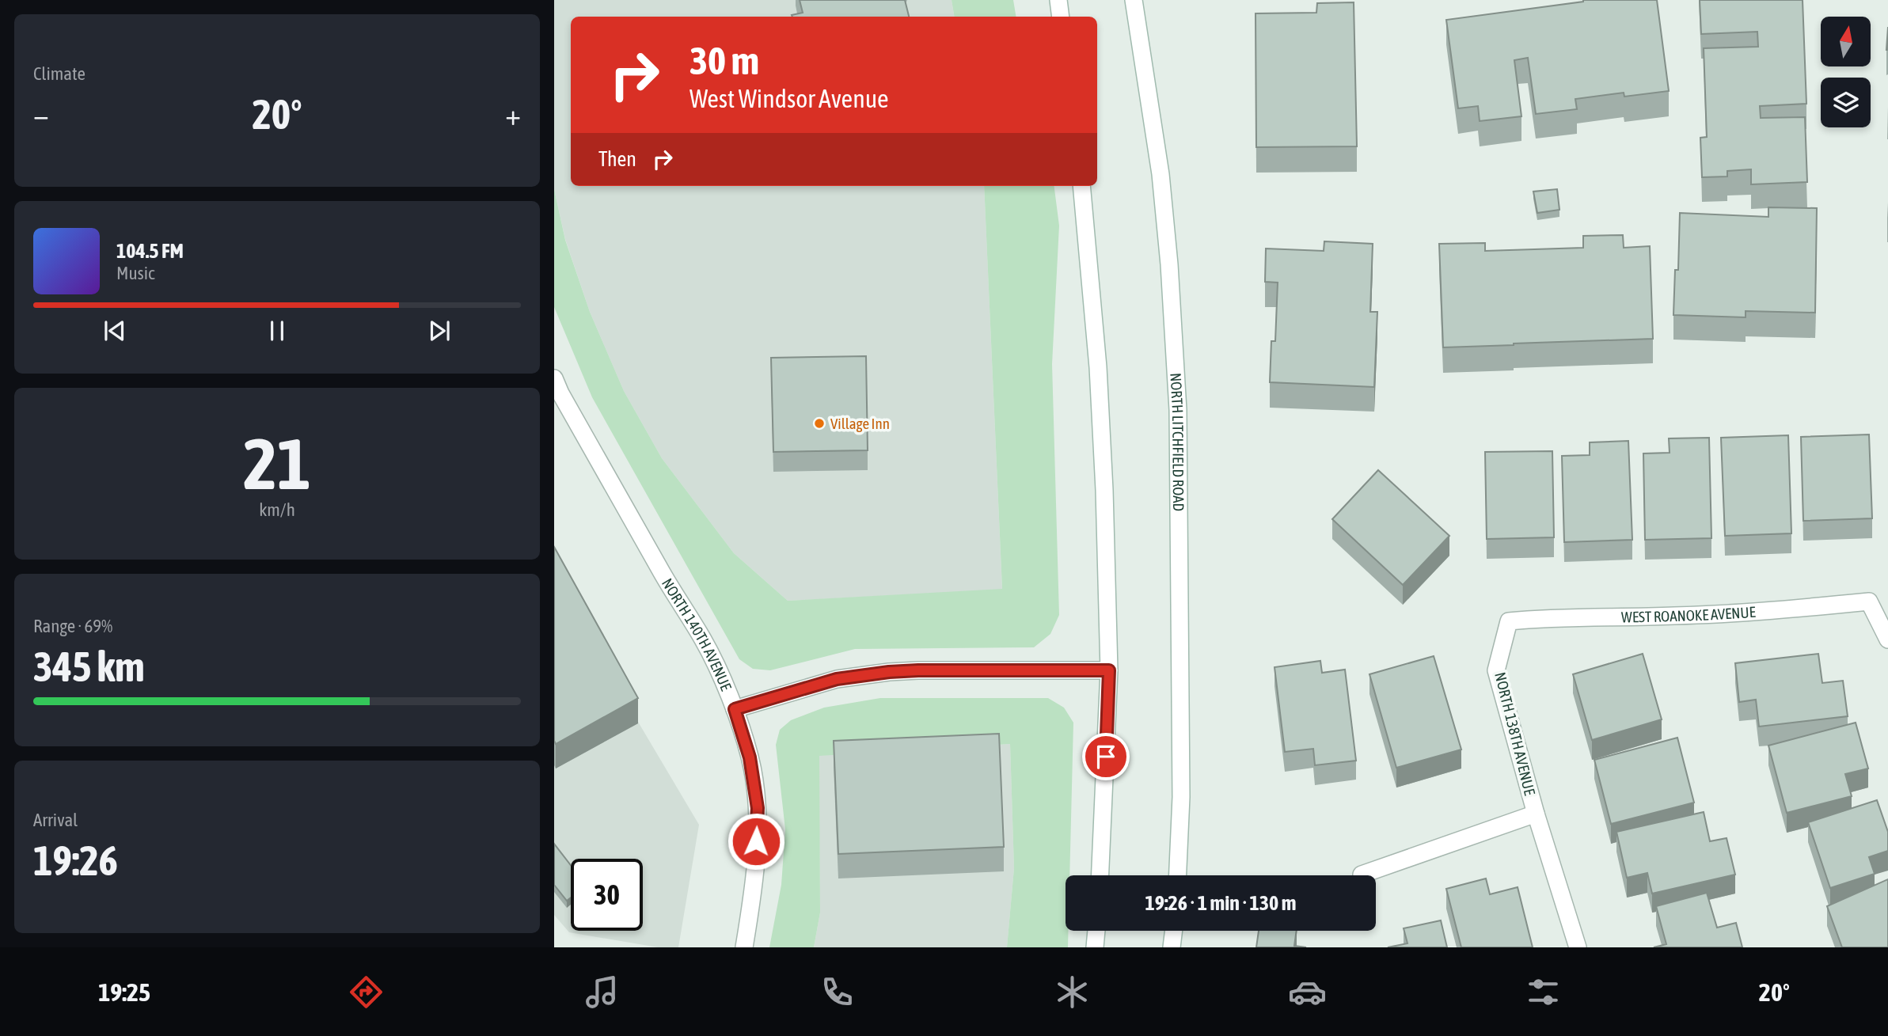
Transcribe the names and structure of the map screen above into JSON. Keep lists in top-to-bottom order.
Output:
{
  "streets": {
    "street": [
      "NORTH LITCHFIELD ROAD",
      "WEST ROANOKE AVENUE",
      "NORTH 140TH AVENUE",
      "NORTH 138TH AVENUE"
    ]
  },
  "crossings": [
    ["WEST ROANOKE AVENUE", "NORTH 138TH AVENUE"]
  ],
  "places": ["Village Inn"],
  "north": "top",
  "page": {
    "tile": [
      "Climate",
      ["21", "km/h"],
      ["Range · 69%", "345 km"],
      ["Arrival", "19:26"]
    ],
    "turn": ["30 m", "West Windsor Avenue"],
    "heat": ["−", "20°", "+"],
    "then": "Then",
    "song": ["104.5 FM", "Music"],
    "limit": "30",
    "trip": "19:26 · 1 min · 130 m",
    "tabs": ["19:25", "20°"]
  }
}
